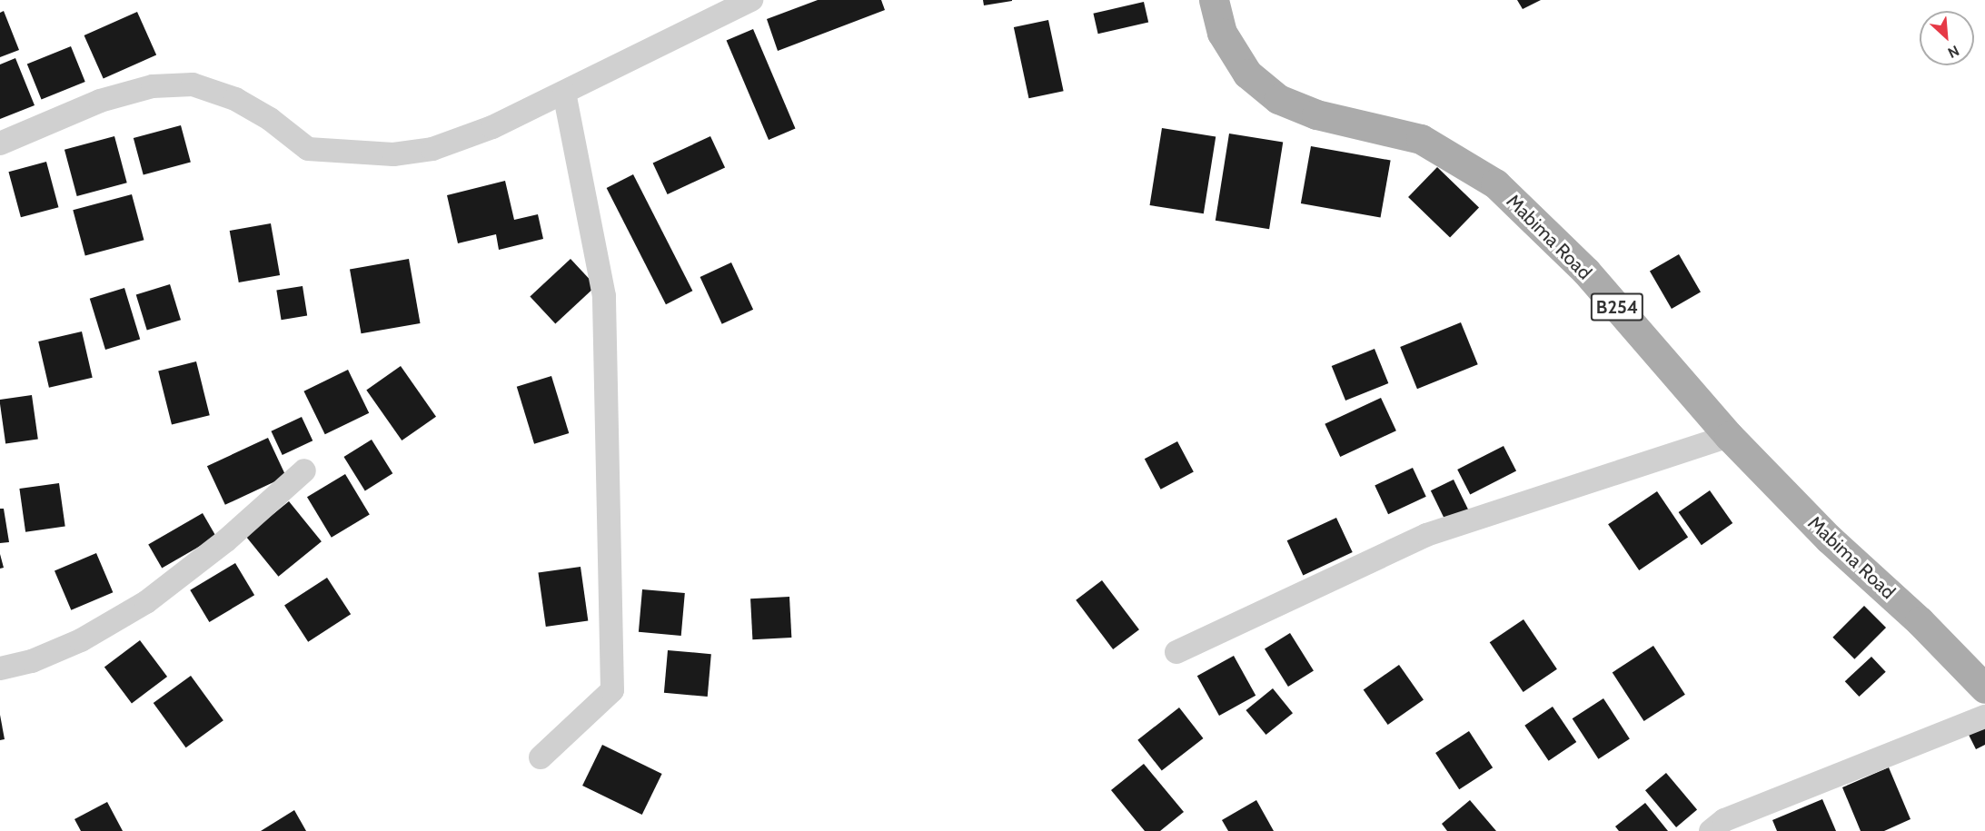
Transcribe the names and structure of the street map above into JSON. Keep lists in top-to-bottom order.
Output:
{
  "streets": {
    "main road": ["Mabima Road", "B254"]
  },
  "north": "bottom right"
}
